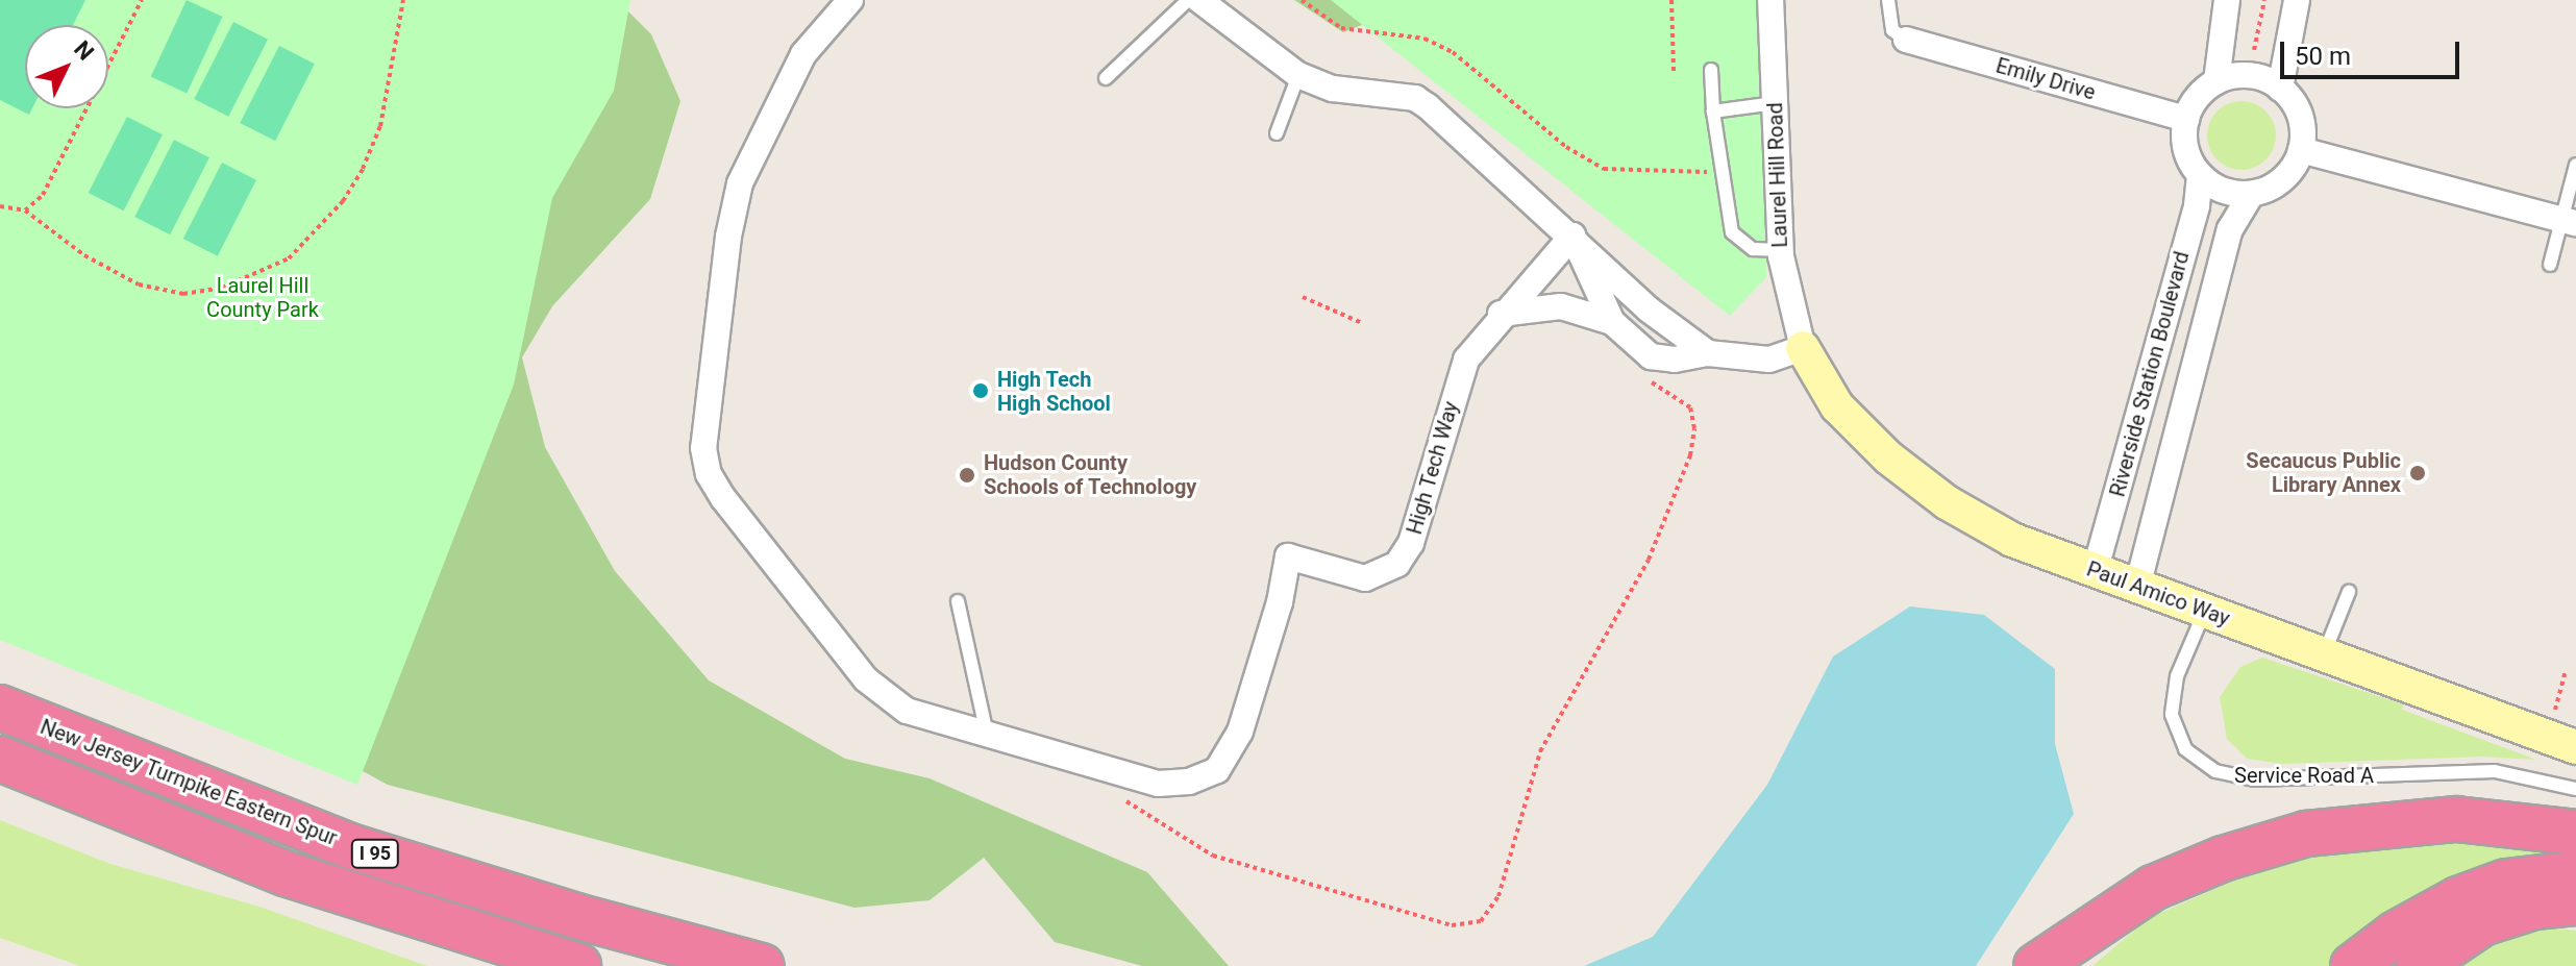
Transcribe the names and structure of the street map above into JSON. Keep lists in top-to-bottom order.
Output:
{
  "streets": {
    "highway": ["New Jersey Turnpike Eastern Spur", "I 95"],
    "street": [
      "Emily Drive",
      "Laurel Hill Road",
      "Riverside Station Boulevard",
      "High Tech Way",
      "Paul Amico Way"
    ],
    "lane": ["Service Road A"]
  },
  "crossings": [
    ["Emily Drive", "Riverside Station Boulevard"],
    ["Laurel Hill Road", "Paul Amico Way"],
    ["Riverside Station Boulevard", "Paul Amico Way"],
    ["Paul Amico Way", "Service Road A"]
  ],
  "parks": ["Laurel Hill County Park"],
  "places": ["High Tech High School", "Secaucus Public Library Annex", "Hudson County Schools of Technology"],
  "scale_bar": "50 m",
  "north": "top right"
}
